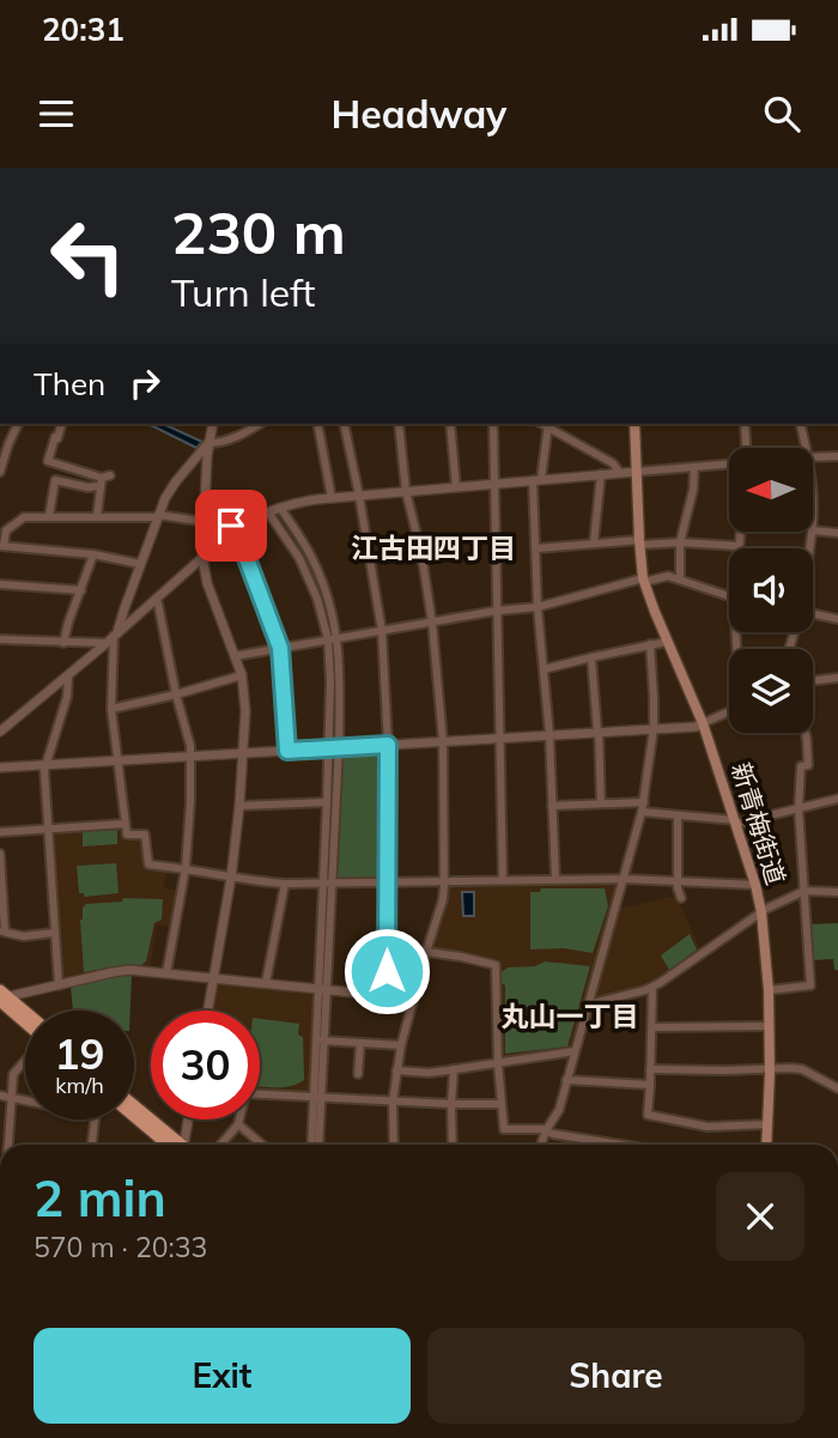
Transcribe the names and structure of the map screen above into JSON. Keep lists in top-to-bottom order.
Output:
{
  "streets": {
    "main road": ["新青梅街道"]
  },
  "districts": ["江古田四丁目", "丸山一丁目"],
  "north": "left",
  "page": {
    "status": "20:31",
    "header": "Headway",
    "turn": ["230 m", "Turn left"],
    "then": "Then",
    "speed": "19 km/h",
    "limit": "30",
    "heading": ["2 min", "570 m · 20:33"],
    "buttons": ["Exit", "Share"]
  }
}
